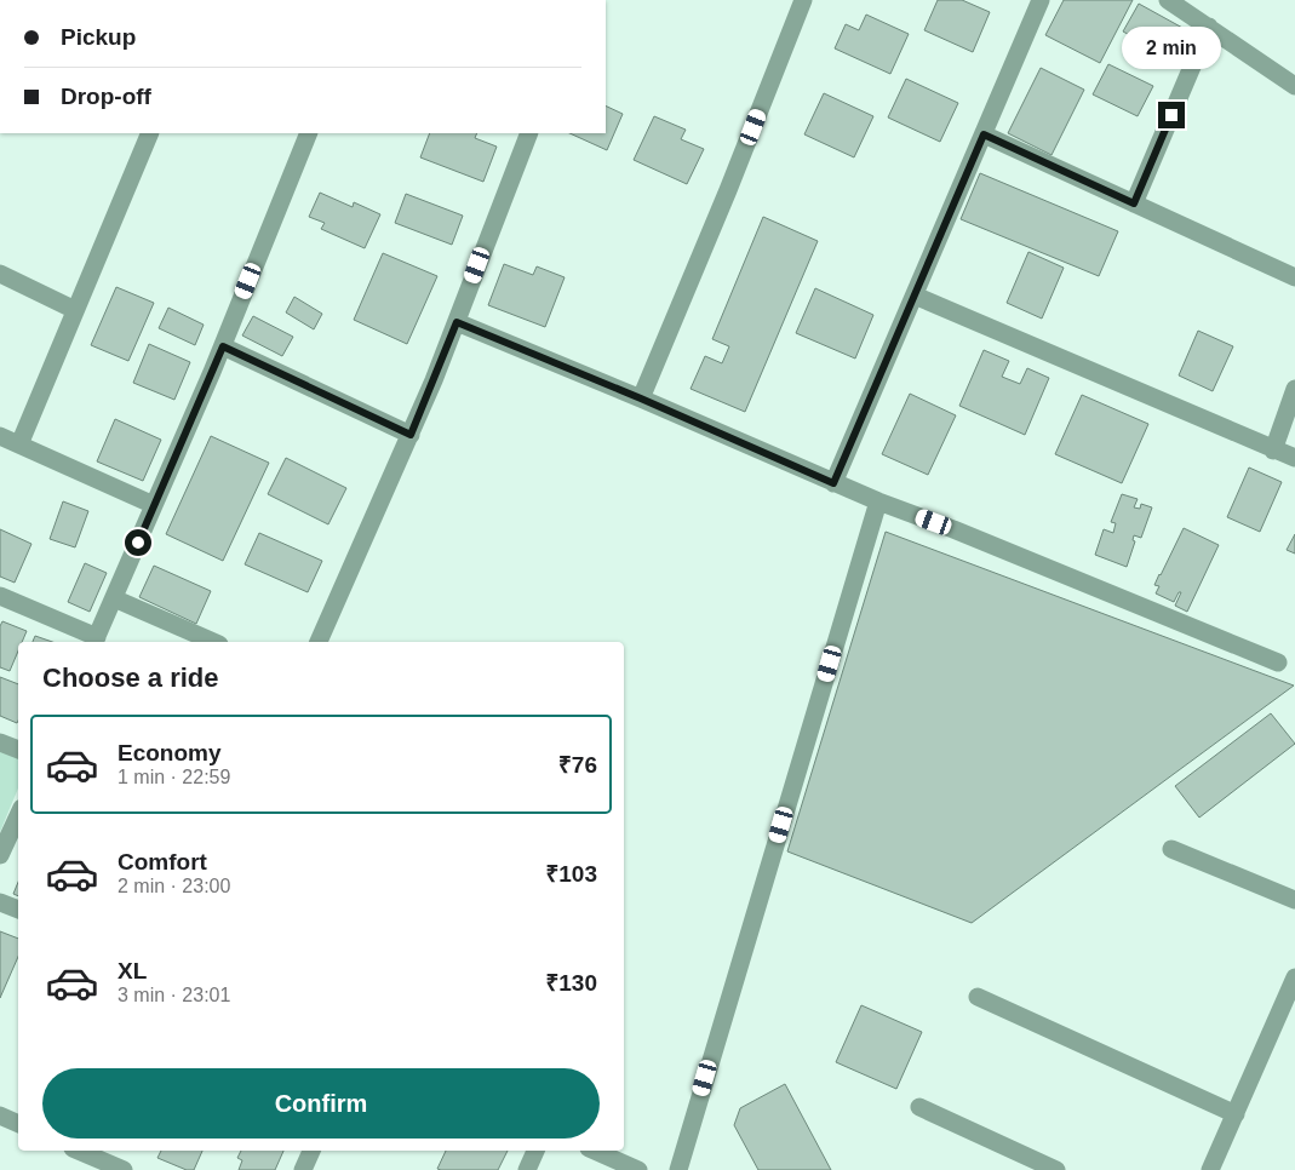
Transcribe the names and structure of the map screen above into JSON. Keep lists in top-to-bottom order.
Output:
{
  "page": {
    "banner": ["Pickup", "Drop-off"],
    "bubble": "2 min",
    "heading": "Choose a ride",
    "list": [
      {
        "name": "Economy",
        "note": "1 min · 22:59",
        "value": "₹76"
      },
      {
        "name": "Comfort",
        "note": "2 min · 23:00",
        "value": "₹103"
      },
      {
        "name": "XL",
        "note": "3 min · 23:01",
        "value": "₹130"
      }
    ],
    "buttons": "Confirm"
  }
}
